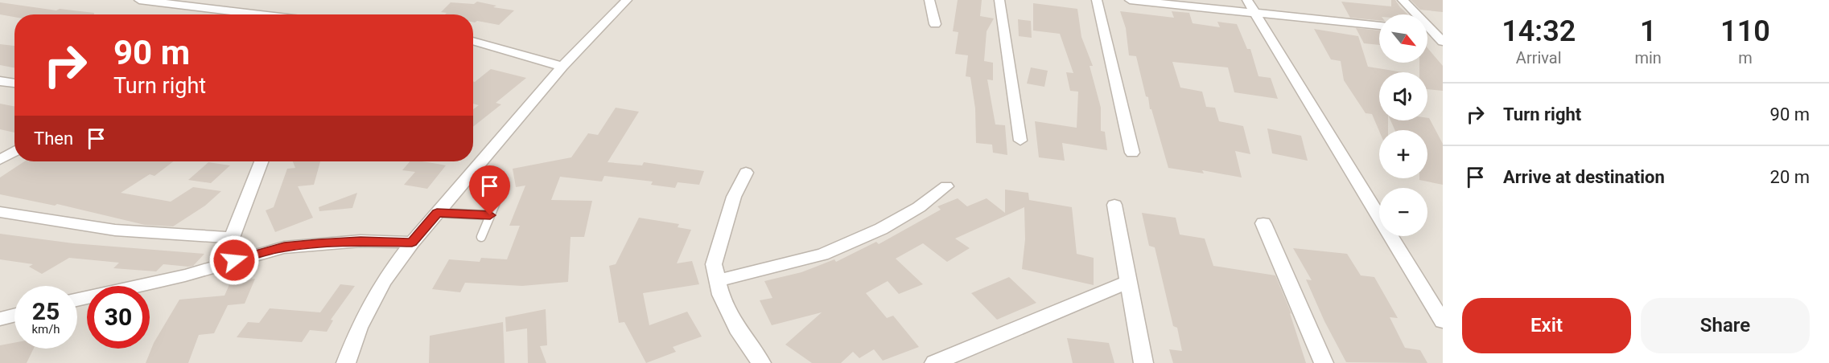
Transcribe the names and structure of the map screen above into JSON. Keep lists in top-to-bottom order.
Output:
{
  "north": "bottom right",
  "page": {
    "eta": [
      "14:32",
      "Arrival",
      "1",
      "min",
      "110",
      "m"
    ],
    "map_buttons": ["+", "−"],
    "turn": ["90 m", "Turn right"],
    "list": [
      {
        "name": "Turn right",
        "value": "90 m"
      },
      {
        "name": "Arrive at destination",
        "value": "20 m"
      }
    ],
    "then": "Then",
    "speed": "25 km/h",
    "limit": "30",
    "buttons": ["Exit", "Share"]
  }
}
